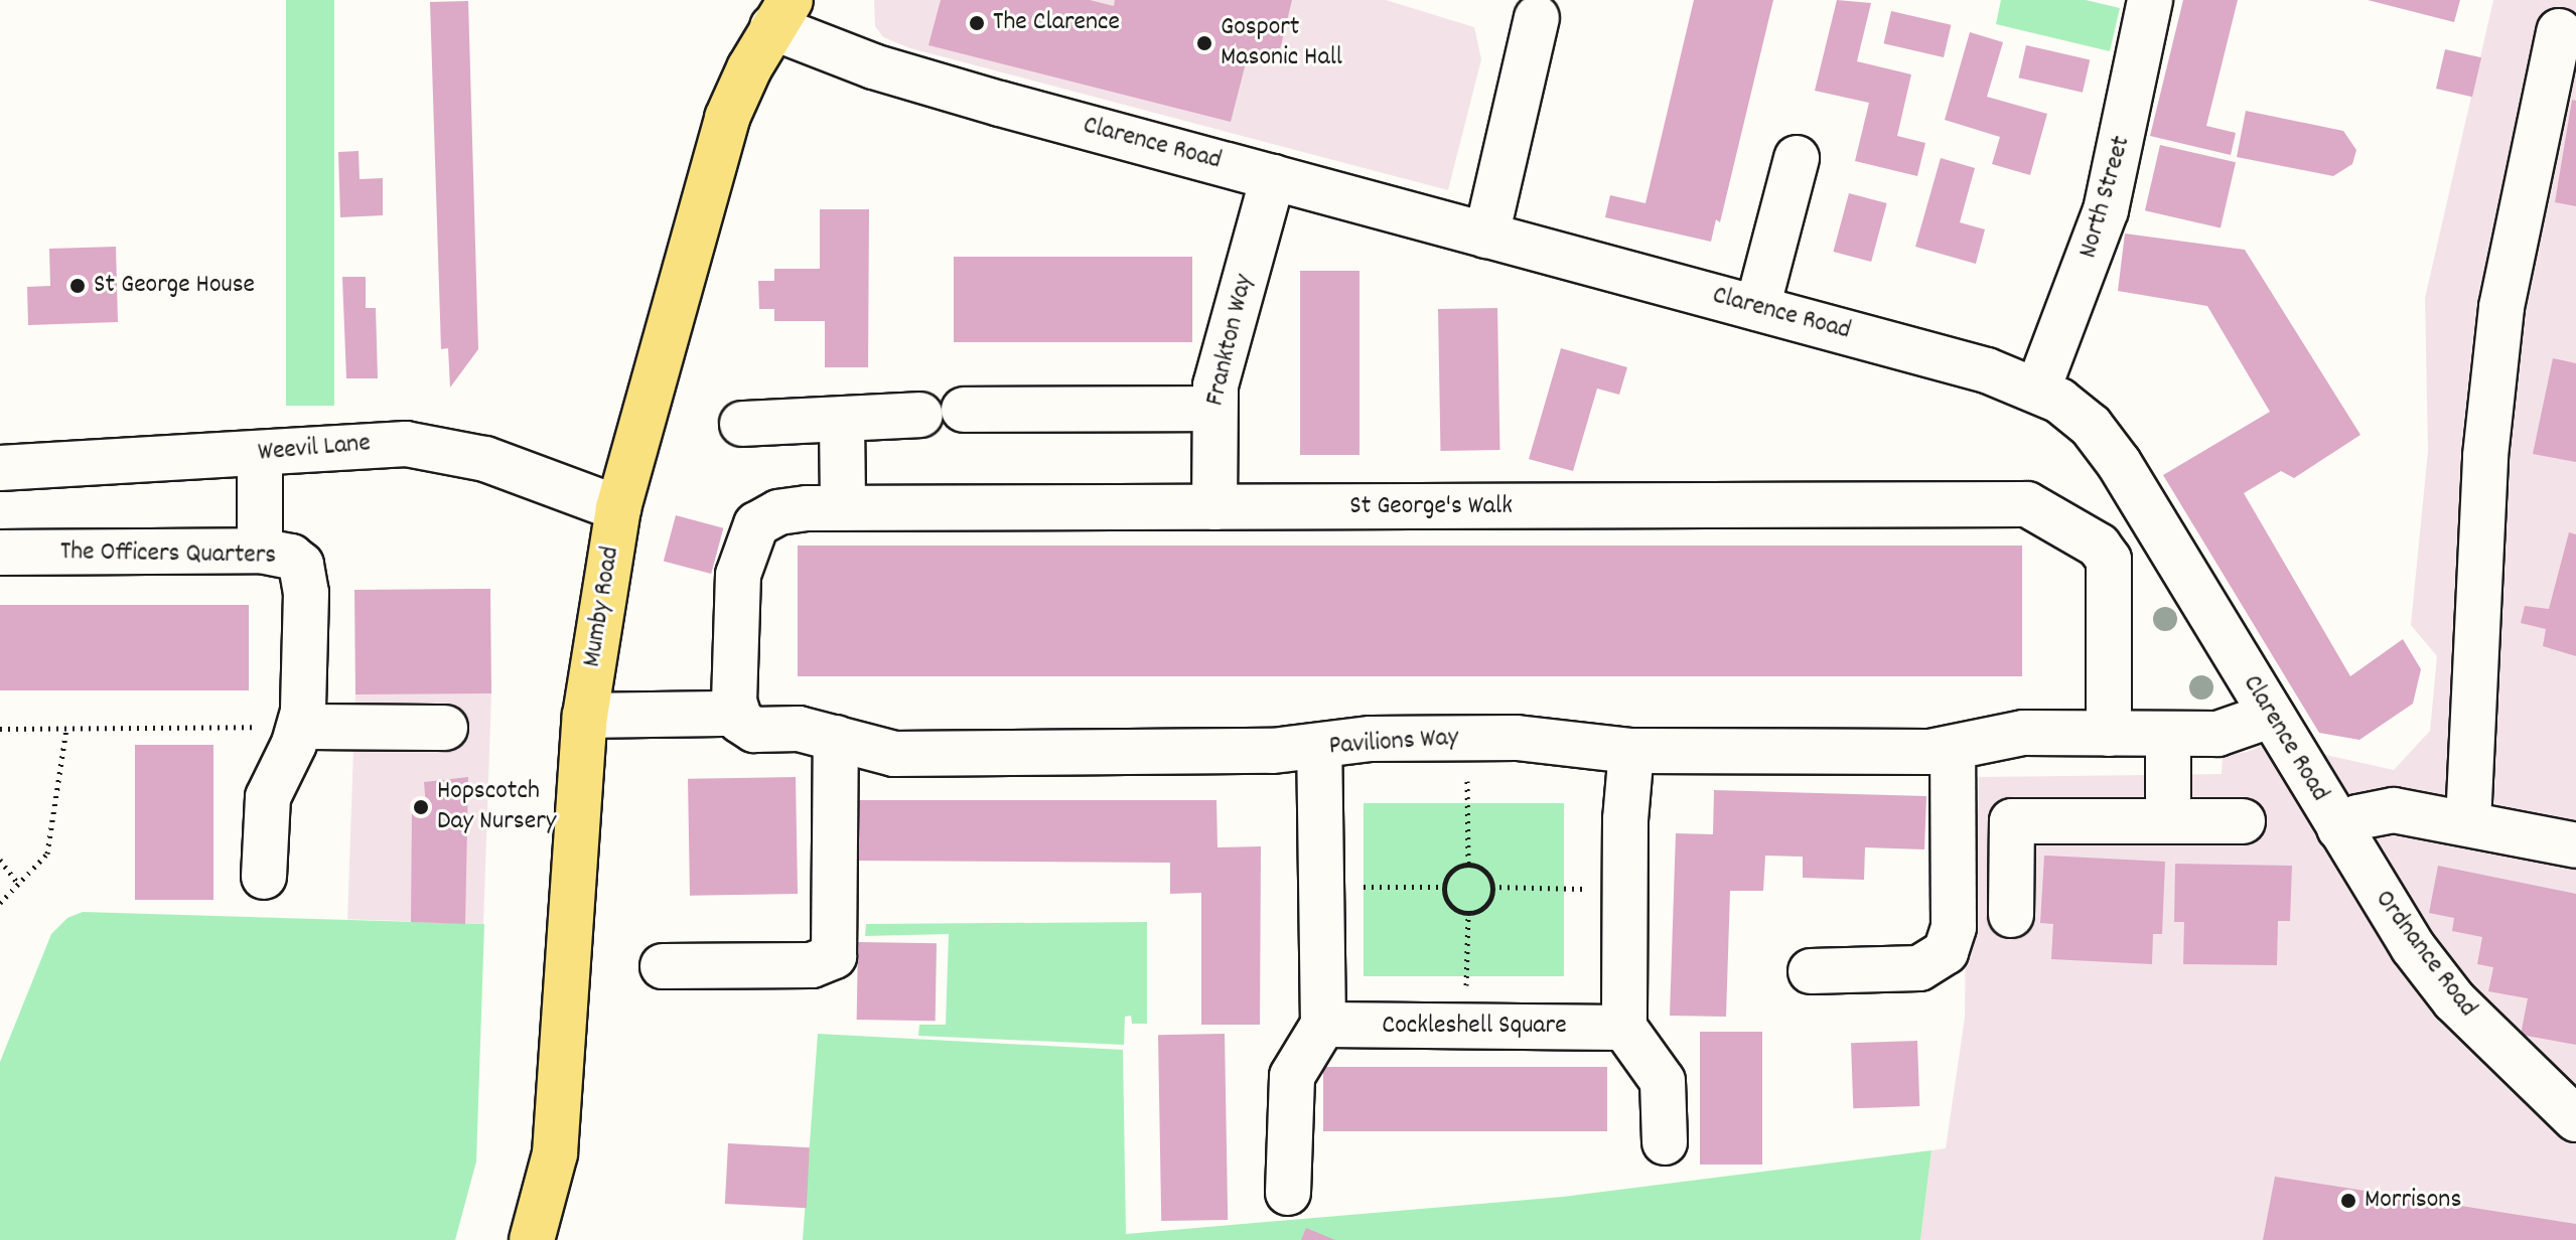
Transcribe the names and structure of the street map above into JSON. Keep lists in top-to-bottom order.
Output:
{
  "streets": {
    "main road": ["Mumby Road"],
    "street": [
      "Clarence Road",
      "North Street",
      "Frankton Way",
      "Weevil Lane",
      "St George's Walk",
      "The Officers Quarters",
      "Pavilions Way",
      "Ordnance Road",
      "Cockleshell Square"
    ]
  },
  "crossings": [
    ["Clarence Road", "North Street"],
    ["Clarence Road", "Frankton Way"],
    ["Clarence Road", "Mumby Road"],
    ["Clarence Road", "Pavilions Way"],
    ["Clarence Road", "Ordnance Road"],
    ["Frankton Way", "St George's Walk"],
    ["Weevil Lane", "Mumby Road"],
    ["St George's Walk", "Pavilions Way"],
    ["Mumby Road", "Pavilions Way"]
  ],
  "places": [
    "The Clarence",
    "Gosport Masonic Hall",
    "St George House",
    "Hopscotch Day Nursery",
    "Morrisons"
  ]
}
